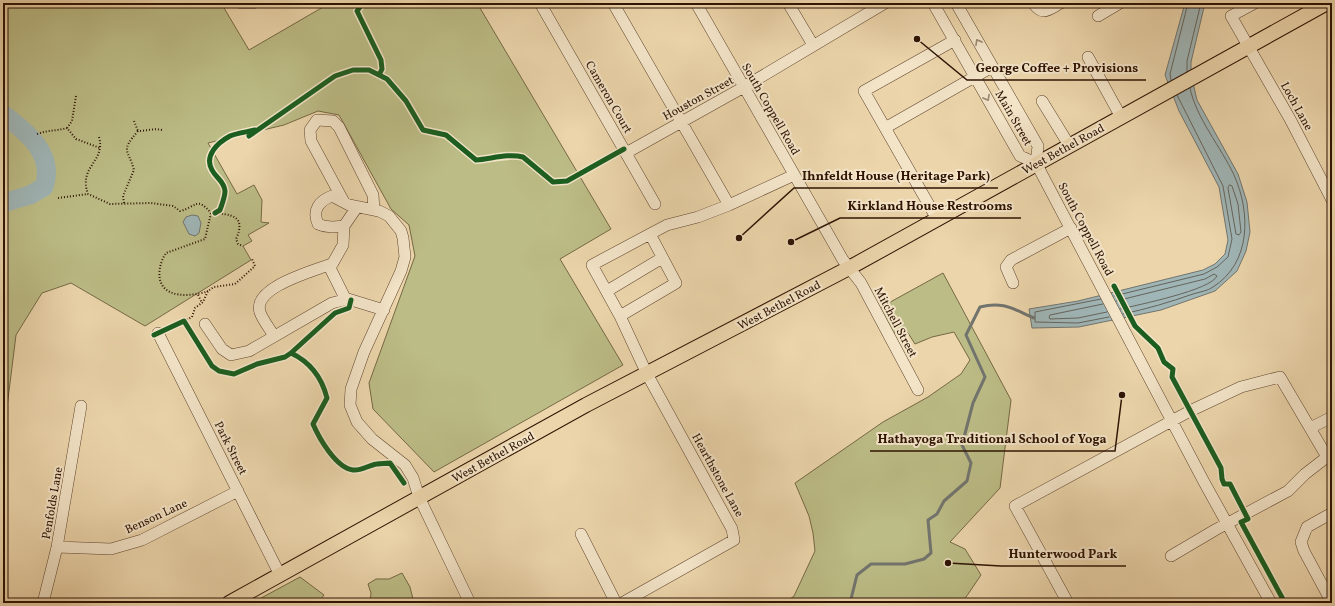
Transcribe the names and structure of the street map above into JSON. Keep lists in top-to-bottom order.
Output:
{
  "streets": {
    "main road": ["West Bethel Road"],
    "street": [
      "Cameron Court",
      "Houston Street",
      "Loch Lane",
      "South Coppell Road",
      "Main Street",
      "Mitchell Street",
      "Park Street",
      "Hearthstone Lane",
      "Penfolds Lane",
      "Benson Lane"
    ]
  },
  "crossings": [
    ["Cameron Court", "Houston Street"],
    ["Houston Street", "South Coppell Road"],
    ["Loch Lane", "West Bethel Road"],
    ["South Coppell Road", "Main Street"],
    ["South Coppell Road", "West Bethel Road"],
    ["South Coppell Road", "Mitchell Street"],
    ["Main Street", "West Bethel Road"],
    ["West Bethel Road", "Mitchell Street"],
    ["West Bethel Road", "Park Street"],
    ["West Bethel Road", "Hearthstone Lane"],
    ["Park Street", "Benson Lane"],
    ["Penfolds Lane", "Benson Lane"]
  ],
  "places": [
    "George Coffee + Provisions",
    "Ihnfeldt House (Heritage Park)",
    "Kirkland House Restrooms",
    "Hathayoga Traditional School of Yoga",
    "Hunterwood Park"
  ]
}
